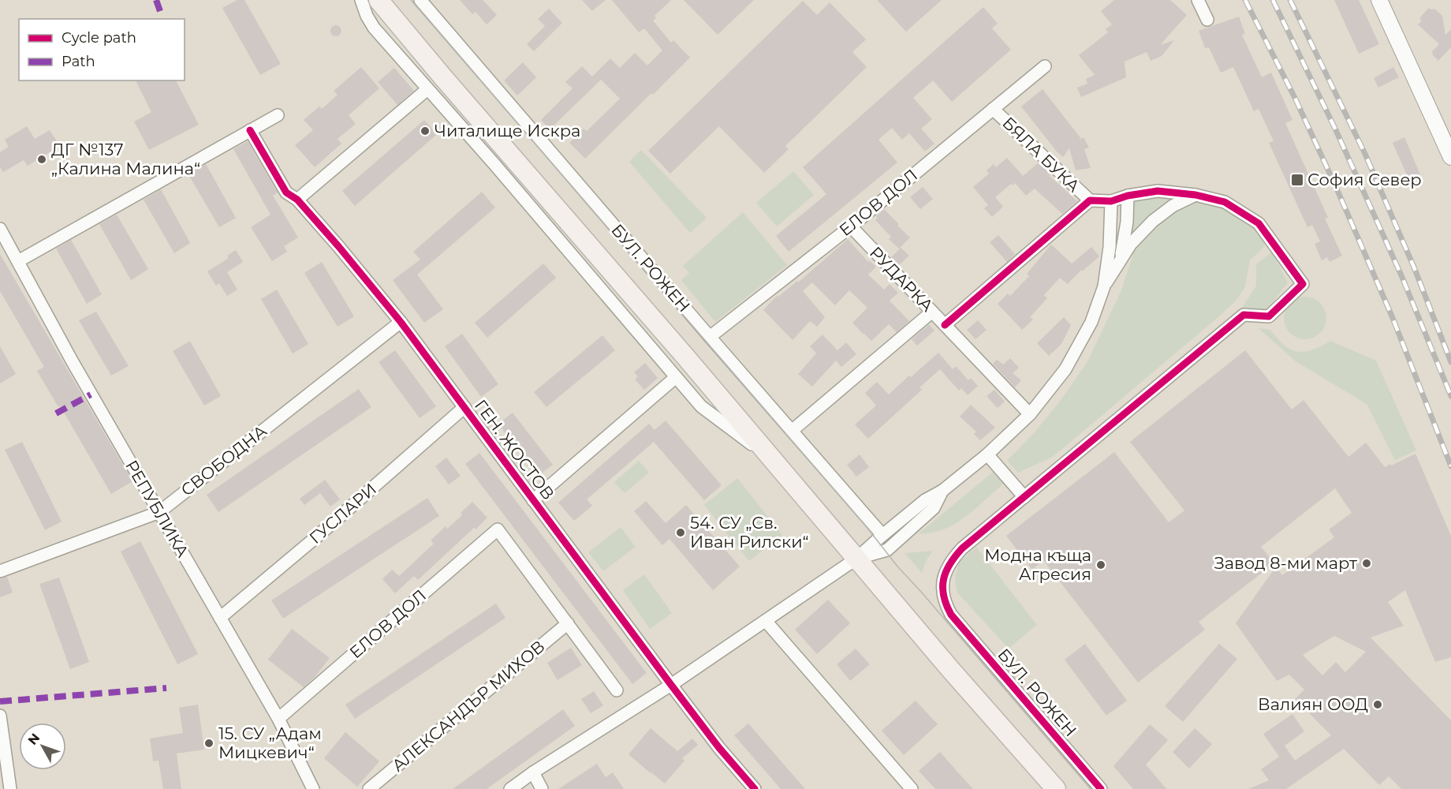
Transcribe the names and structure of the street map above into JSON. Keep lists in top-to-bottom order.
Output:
{
  "streets": {
    "main road": ["БУЛ. РОЖЕН"],
    "street": [
      "БЯЛА БУКА",
      "ЕЛОВ ДОЛ",
      "РУДАРКА",
      "ГЕН. ЖОСТОВ",
      "СВОБОДНА",
      "РЕПУБЛИКА",
      "ГУСЛАРИ",
      "АЛЕКСАНДЪР МИХОВ"
    ]
  },
  "crossings": [
    ["БЯЛА БУКА", "ЕЛОВ ДОЛ"],
    ["ЕЛОВ ДОЛ", "БУЛ. РОЖЕН"],
    ["ЕЛОВ ДОЛ", "РУДАРКА"],
    ["ЕЛОВ ДОЛ", "РЕПУБЛИКА"],
    ["ЕЛОВ ДОЛ", "АЛЕКСАНДЪР МИХОВ"],
    ["ГЕН. ЖОСТОВ", "СВОБОДНА"],
    ["ГЕН. ЖОСТОВ", "ГУСЛАРИ"],
    ["СВОБОДНА", "РЕПУБЛИКА"],
    ["РЕПУБЛИКА", "ГУСЛАРИ"]
  ],
  "places": {
    "other": [
      "Читалище Искра",
      "ДГ №137 „Калина Малина“",
      "54. СУ „Св. Иван Рилски“",
      "Завод 8-ми март",
      "Модна къща Агресия",
      "Валиян ООД",
      "15. СУ „Адам Мицкевич“"
    ],
    "transit": ["София Север"]
  },
  "legend": ["Cycle path", "Path"],
  "north": "top left"
}
